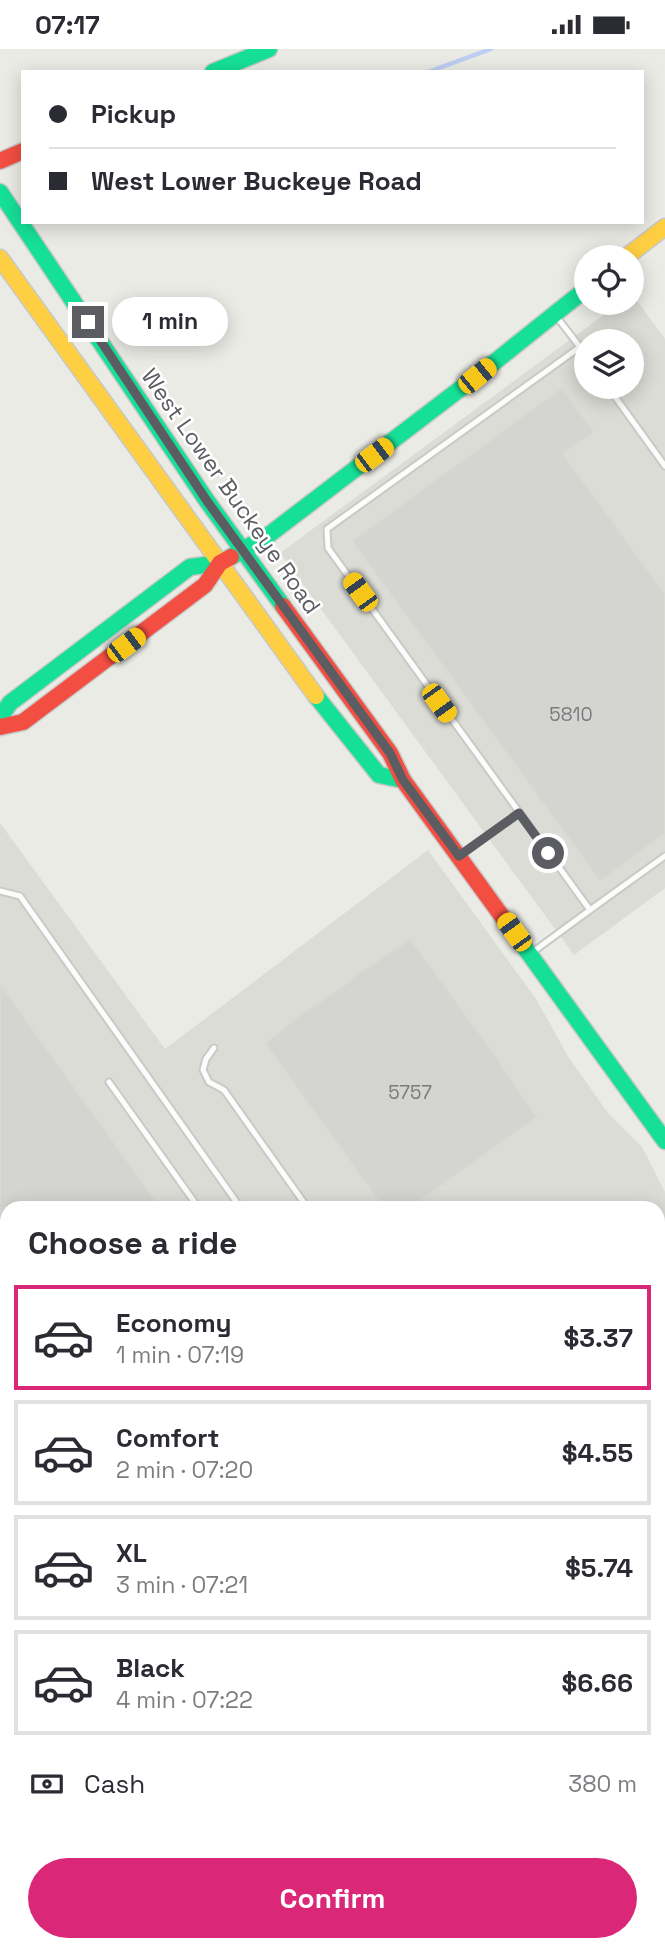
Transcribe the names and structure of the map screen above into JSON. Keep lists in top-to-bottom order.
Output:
{
  "streets": {
    "main road": ["West Lower Buckeye Road"]
  },
  "house_numbers": ["5810", "5757"],
  "page": {
    "status": "07:17",
    "banner": ["Pickup", "West Lower Buckeye Road"],
    "bubble": "1 min",
    "heading": "Choose a ride",
    "list": [
      {
        "name": "Economy",
        "note": "1 min · 07:19",
        "value": "$3.37"
      },
      {
        "name": "Comfort",
        "note": "2 min · 07:20",
        "value": "$4.55"
      },
      {
        "name": "XL",
        "note": "3 min · 07:21",
        "value": "$5.74"
      },
      {
        "name": "Black",
        "note": "4 min · 07:22",
        "value": "$6.66"
      }
    ],
    "pay": ["Cash", "380 m"],
    "buttons": "Confirm"
  }
}
